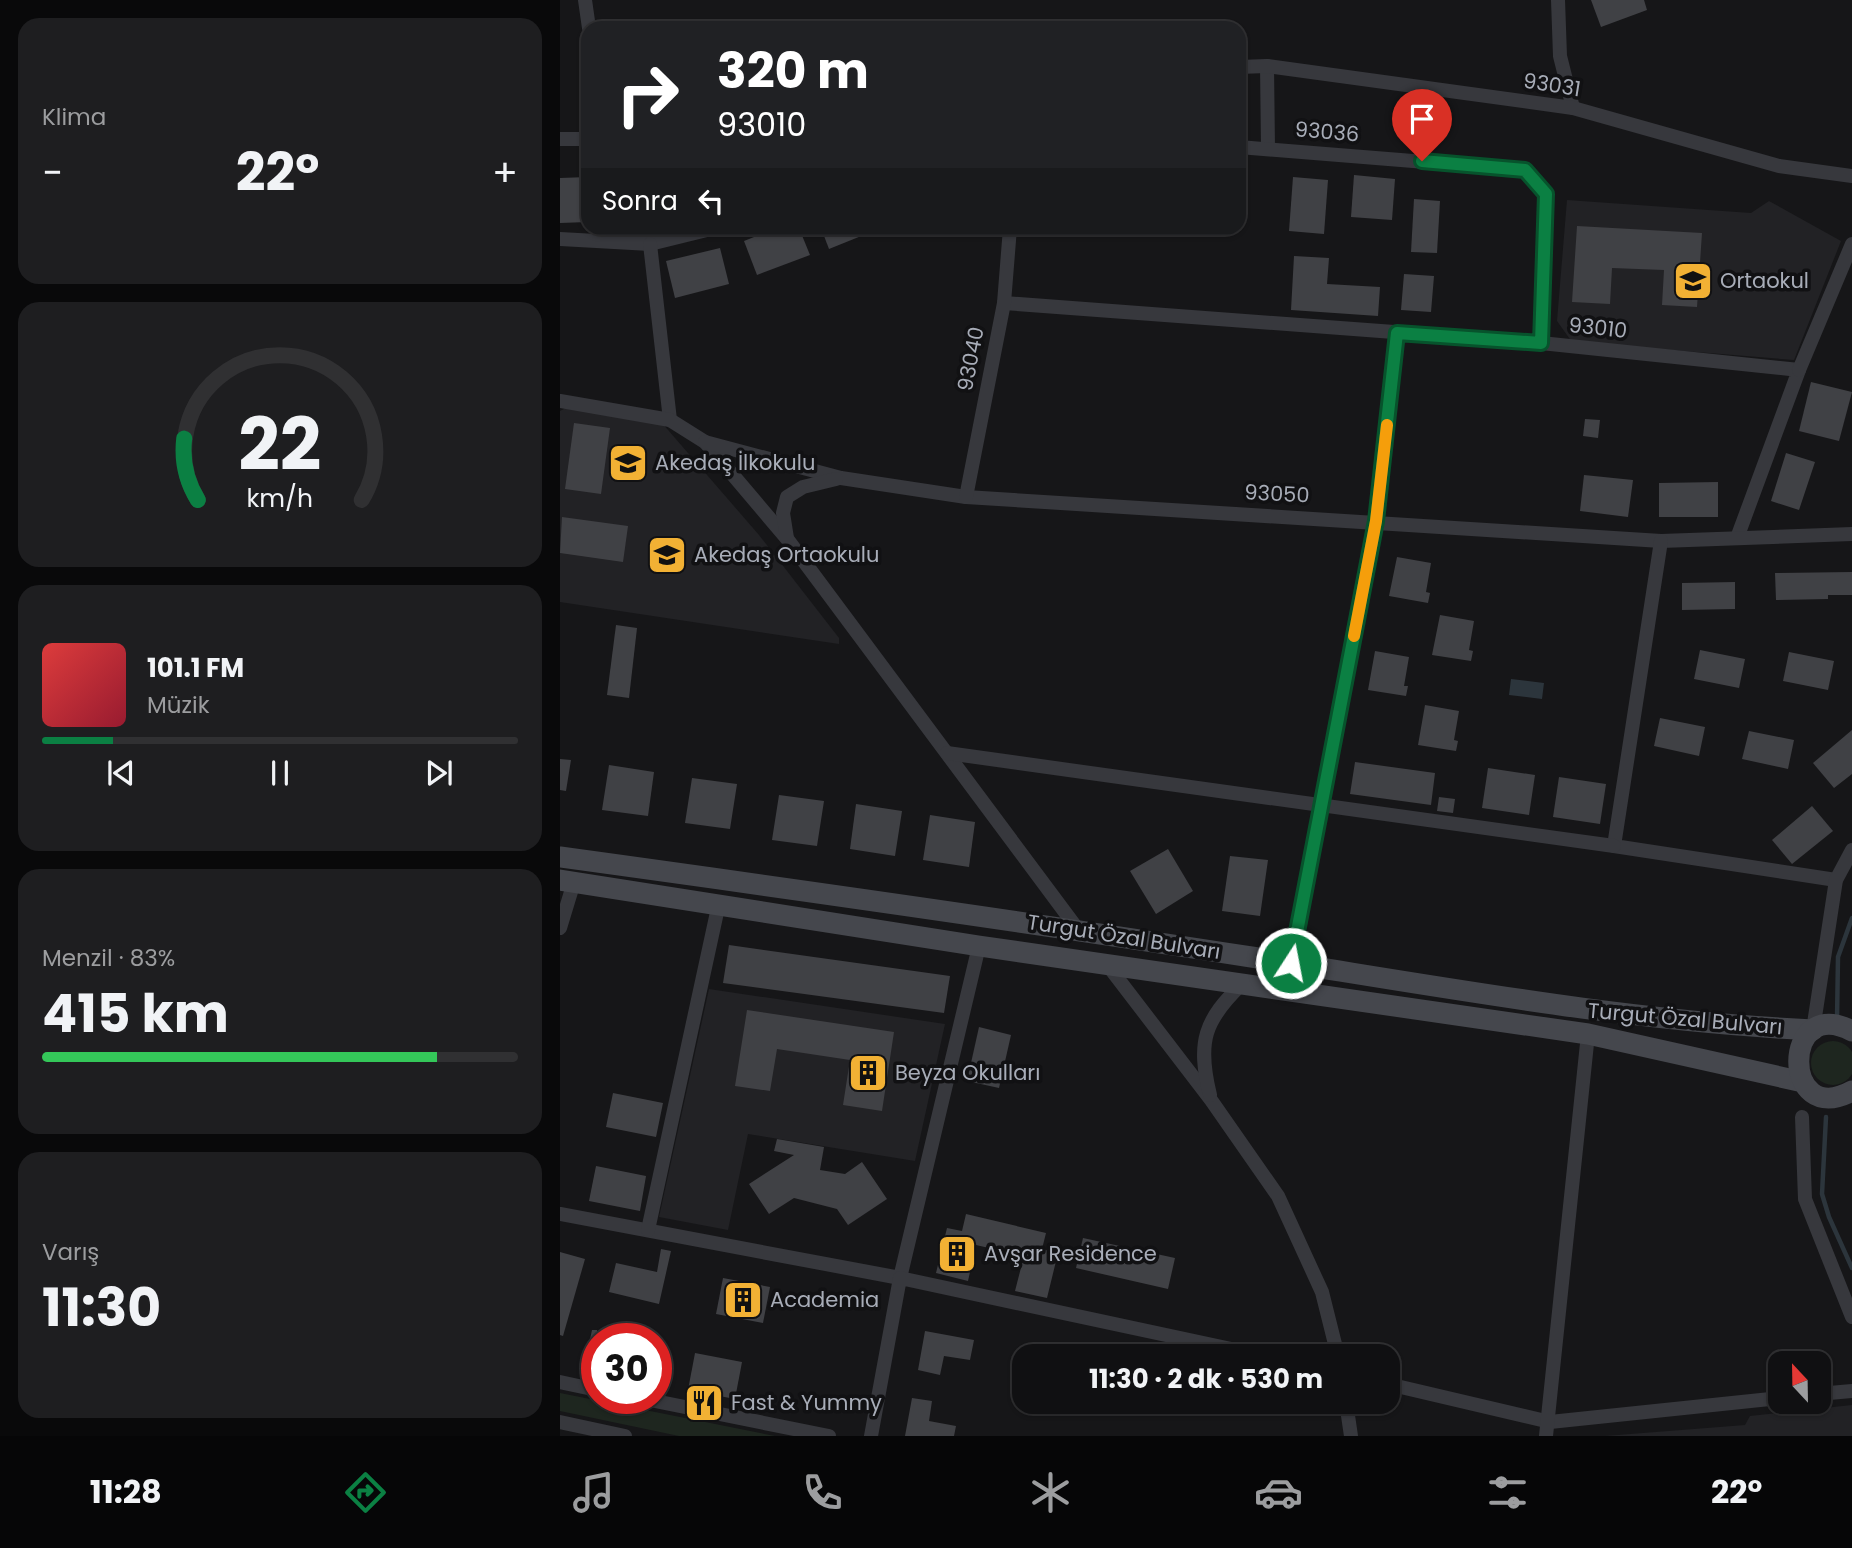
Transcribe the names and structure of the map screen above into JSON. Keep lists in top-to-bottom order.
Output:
{
  "streets": {
    "main road": ["Turgut Özal Bulvarı"],
    "street": [
      "93031",
      "93036",
      "93010",
      "93040",
      "93050"
    ]
  },
  "crossings": [
    ["93036", "93010"],
    ["93010", "93040"],
    ["93040", "93050"]
  ],
  "places": {
    "school or university": ["Ortaokul", "Akedaş İlkokulu", "Akedaş Ortaokulu"],
    "building": ["Beyza Okulları", "Avşar Residence", "Academia"],
    "restaurant": ["Fast & Yummy"]
  },
  "north": "top",
  "page": {
    "tile": [
      "Klima",
      ["Menzil · 83%", "415 km"],
      ["Varış", "11:30"]
    ],
    "turn": ["320 m", "93010"],
    "heat": ["−", "22°", "+"],
    "then": "Sonra",
    "song": ["101.1 FM", "Müzik"],
    "limit": "30",
    "trip": "11:30 · 2 dk · 530 m",
    "tabs": ["11:28", "22°"],
    "gauge": ["22", "km/h"]
  }
}
